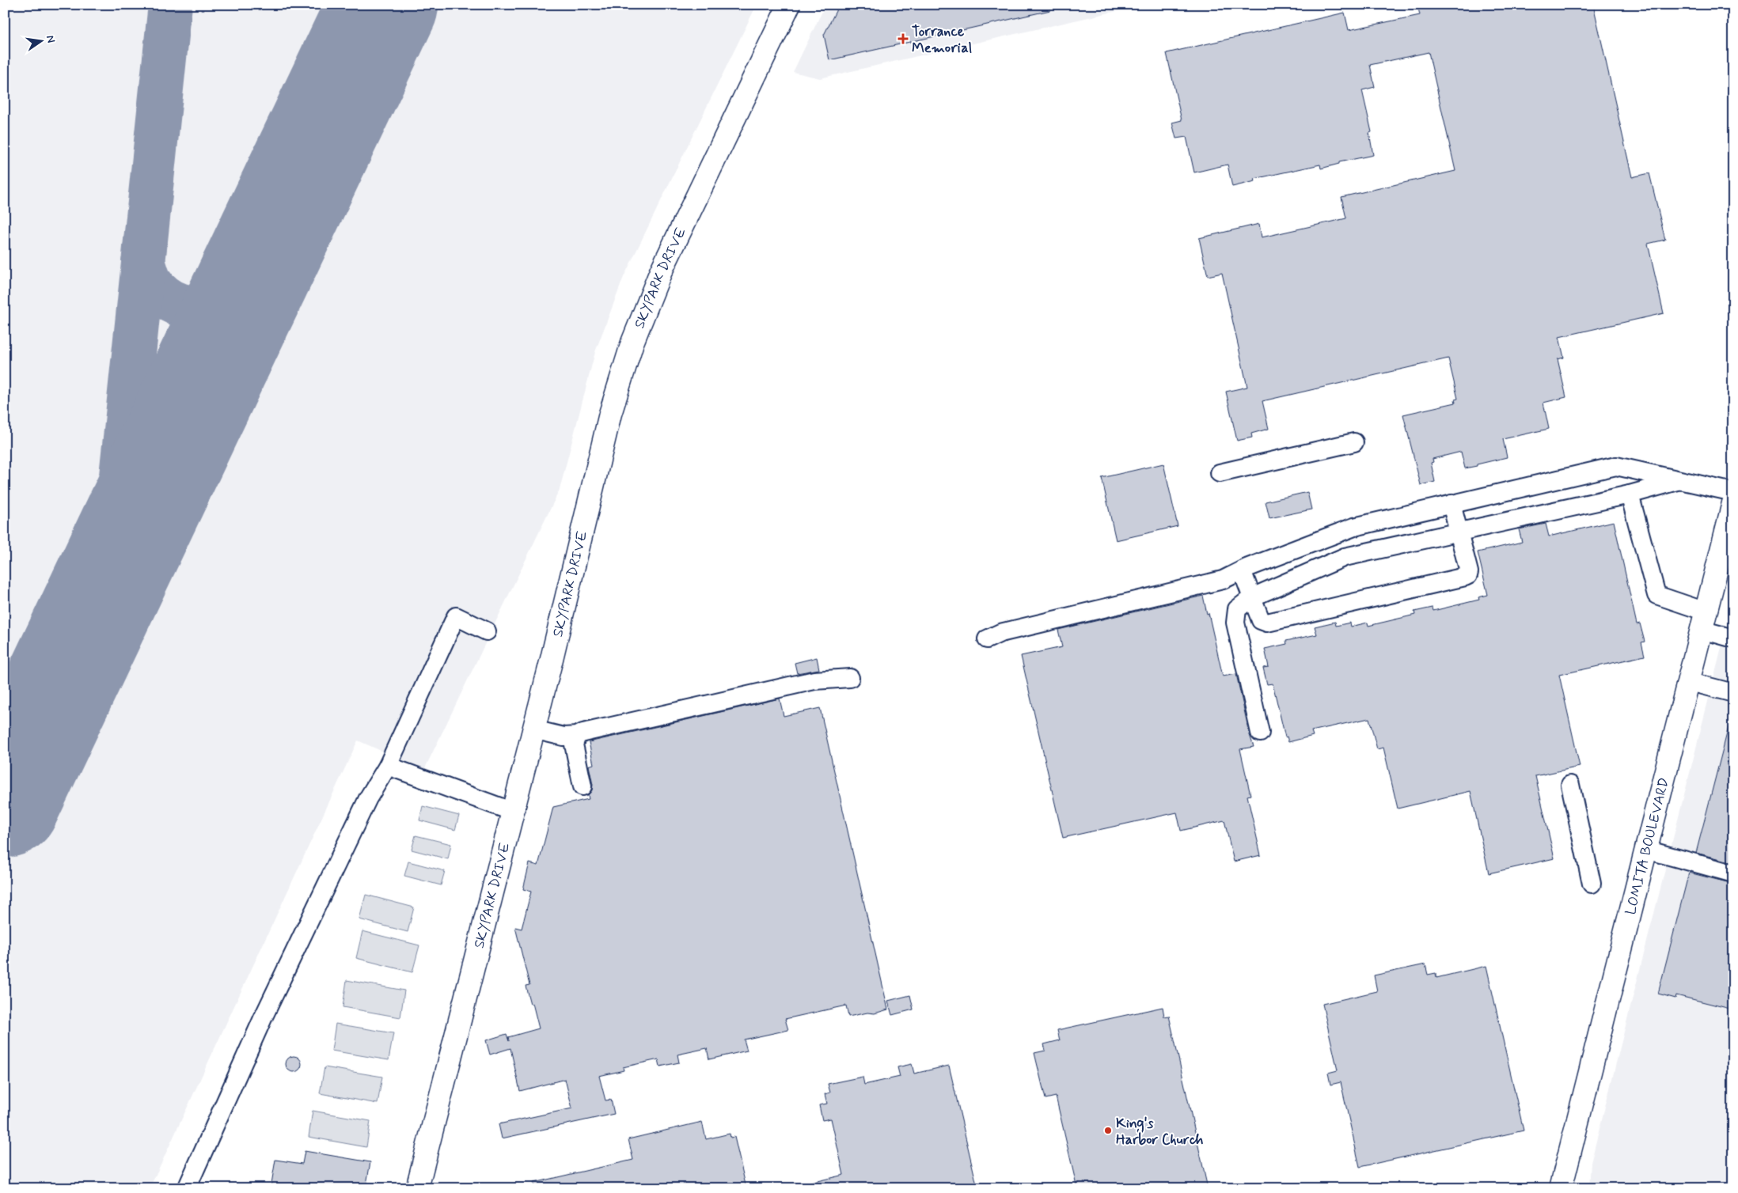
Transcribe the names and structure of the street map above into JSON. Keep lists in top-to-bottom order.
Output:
{
  "streets": {
    "main road": ["SKYPARK DRIVE", "LOMITA BOULEVARD"]
  },
  "places": {
    "health": ["Torrance Memorial"],
    "other": ["King's Harbor Church"]
  },
  "north": "right"
}
